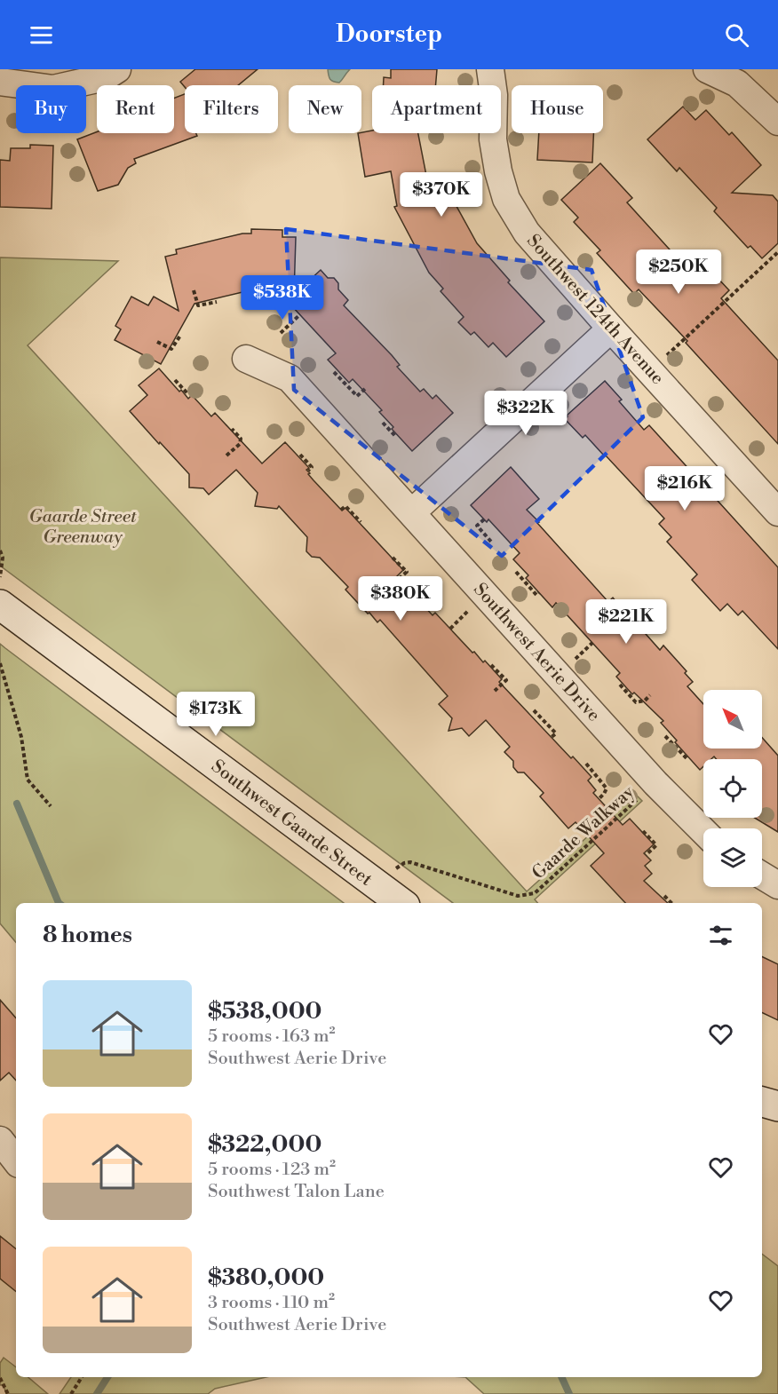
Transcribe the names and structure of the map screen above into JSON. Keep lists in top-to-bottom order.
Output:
{
  "streets": {
    "main road": ["Southwest Gaarde Street"],
    "street": ["Southwest 124th Avenue", "Southwest Aerie Drive"],
    "path": ["Gaarde Walkway"]
  },
  "crossings": [
    ["Southwest Aerie Drive", "Gaarde Walkway"],
    ["Southwest Gaarde Street", "Gaarde Walkway"]
  ],
  "parks": ["Gaarde Street Greenway"],
  "north": "top left",
  "page": {
    "header": "Doorstep",
    "chip": [
      "Buy",
      "Rent",
      "Filters",
      "New",
      "Apartment",
      "House"
    ],
    "price": [
      "$370K",
      "$250K",
      "$538K",
      "$322K",
      "$216K",
      "$380K",
      "$221K",
      "$173K"
    ],
    "heading": "8 homes",
    "list": [
      {
        "name": "$538,000",
        "note": "5 rooms · 163 m² · Southwest Aerie Drive"
      },
      {
        "name": "$322,000",
        "note": "5 rooms · 123 m² · Southwest Talon Lane"
      },
      {
        "name": "$380,000",
        "note": "3 rooms · 110 m² · Southwest Aerie Drive"
      }
    ]
  }
}
